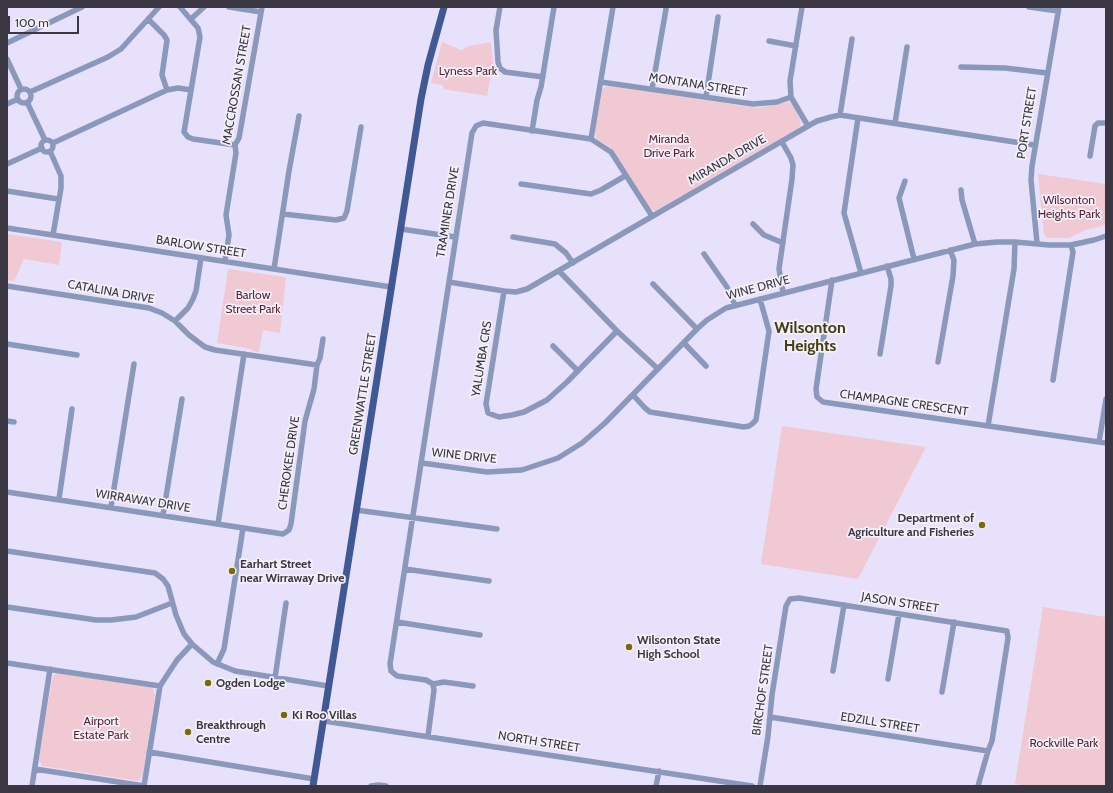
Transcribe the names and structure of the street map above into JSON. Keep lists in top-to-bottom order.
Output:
{
  "streets": {
    "main road": ["GREENWATTLE STREET"],
    "street": [
      "MACCROSSAN STREET",
      "MONTANA STREET",
      "PORT STREET",
      "MIRANDA DRIVE",
      "TRAMINER DRIVE",
      "BARLOW STREET",
      "WINE DRIVE",
      "CATALINA DRIVE",
      "YALUMBA CRS",
      "CHAMPAGNE CRESCENT",
      "CHEROKEE DRIVE",
      "WIRRAWAY DRIVE",
      "JASON STREET",
      "BIRCHOF STREET",
      "EDZILL STREET",
      "NORTH STREET"
    ]
  },
  "crossings": [
    ["MACCROSSAN STREET", "BARLOW STREET"],
    ["PORT STREET", "MIRANDA DRIVE"],
    ["PORT STREET", "WINE DRIVE"],
    ["MIRANDA DRIVE", "TRAMINER DRIVE"],
    ["MIRANDA DRIVE", "YALUMBA CRS"],
    ["TRAMINER DRIVE", "WINE DRIVE"],
    ["BARLOW STREET", "GREENWATTLE STREET"],
    ["WINE DRIVE", "CHAMPAGNE CRESCENT"],
    ["CATALINA DRIVE", "CHEROKEE DRIVE"],
    ["GREENWATTLE STREET", "NORTH STREET"],
    ["CHEROKEE DRIVE", "WIRRAWAY DRIVE"],
    ["JASON STREET", "BIRCHOF STREET"],
    ["JASON STREET", "EDZILL STREET"],
    ["BIRCHOF STREET", "EDZILL STREET"]
  ],
  "districts": ["Wilsonton Heights"],
  "parks": [
    "Lyness Park",
    "Miranda Drive Park",
    "Wilsonton Heights Park",
    "Barlow Street Park",
    "Airport Estate Park",
    "Rockville Park"
  ],
  "places": [
    "Department of Agriculture and Fisheries",
    "Earhart Street near Wirraway Drive",
    "Wilsonton State High School",
    "Ogden Lodge",
    "Ki Roo Villas",
    "Breakthrough Centre"
  ],
  "scale_bar": "100 m"
}
